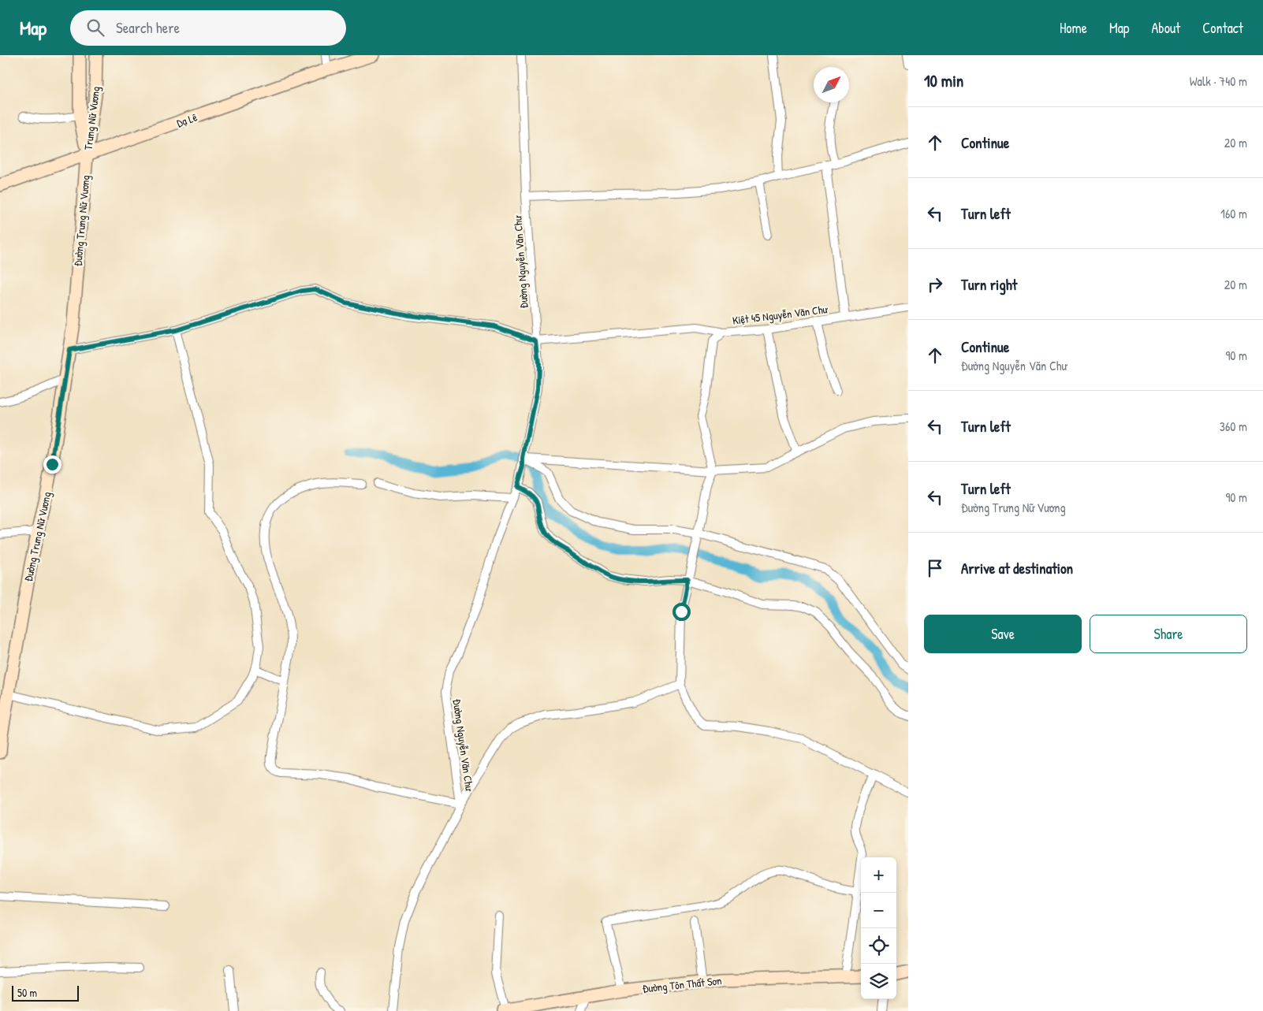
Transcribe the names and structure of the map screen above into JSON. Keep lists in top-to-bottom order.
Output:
{
  "streets": {
    "street": [
      "Trưng Nữ Vương",
      "Dạ Lê",
      "Đường Trưng Nữ Vương",
      "Đường Nguyễn Văn Chư",
      "Kiệt 45 Nguyễn Văn Chư",
      "Đường Tôn Thất Sơn"
    ]
  },
  "crossings": [
    ["Trưng Nữ Vương", "Dạ Lê"],
    ["Trưng Nữ Vương", "Đường Trưng Nữ Vương"],
    ["Dạ Lê", "Đường Trưng Nữ Vương"],
    ["Đường Nguyễn Văn Chư", "Kiệt 45 Nguyễn Văn Chư"]
  ],
  "scale_bar": "50 m",
  "north": "top right",
  "page": {
    "header": "Map",
    "search": "Search here",
    "nav": [
      "Home",
      "Map",
      "About",
      "Contact"
    ],
    "heading": ["10 min", "Walk · 740 m"],
    "list": [
      ["Continue", "20 m"],
      ["Turn left", "160 m"],
      ["Turn right", "20 m"],
      ["Continue", "Đường Nguyễn Văn Chư", "90 m"],
      ["Turn left", "360 m"],
      ["Turn left", "Đường Trưng Nữ Vương", "90 m"],
      "Arrive at destination"
    ],
    "buttons": ["Save", "Share"],
    "map_buttons": ["+", "−"],
    "scale": "50 m"
  }
}
